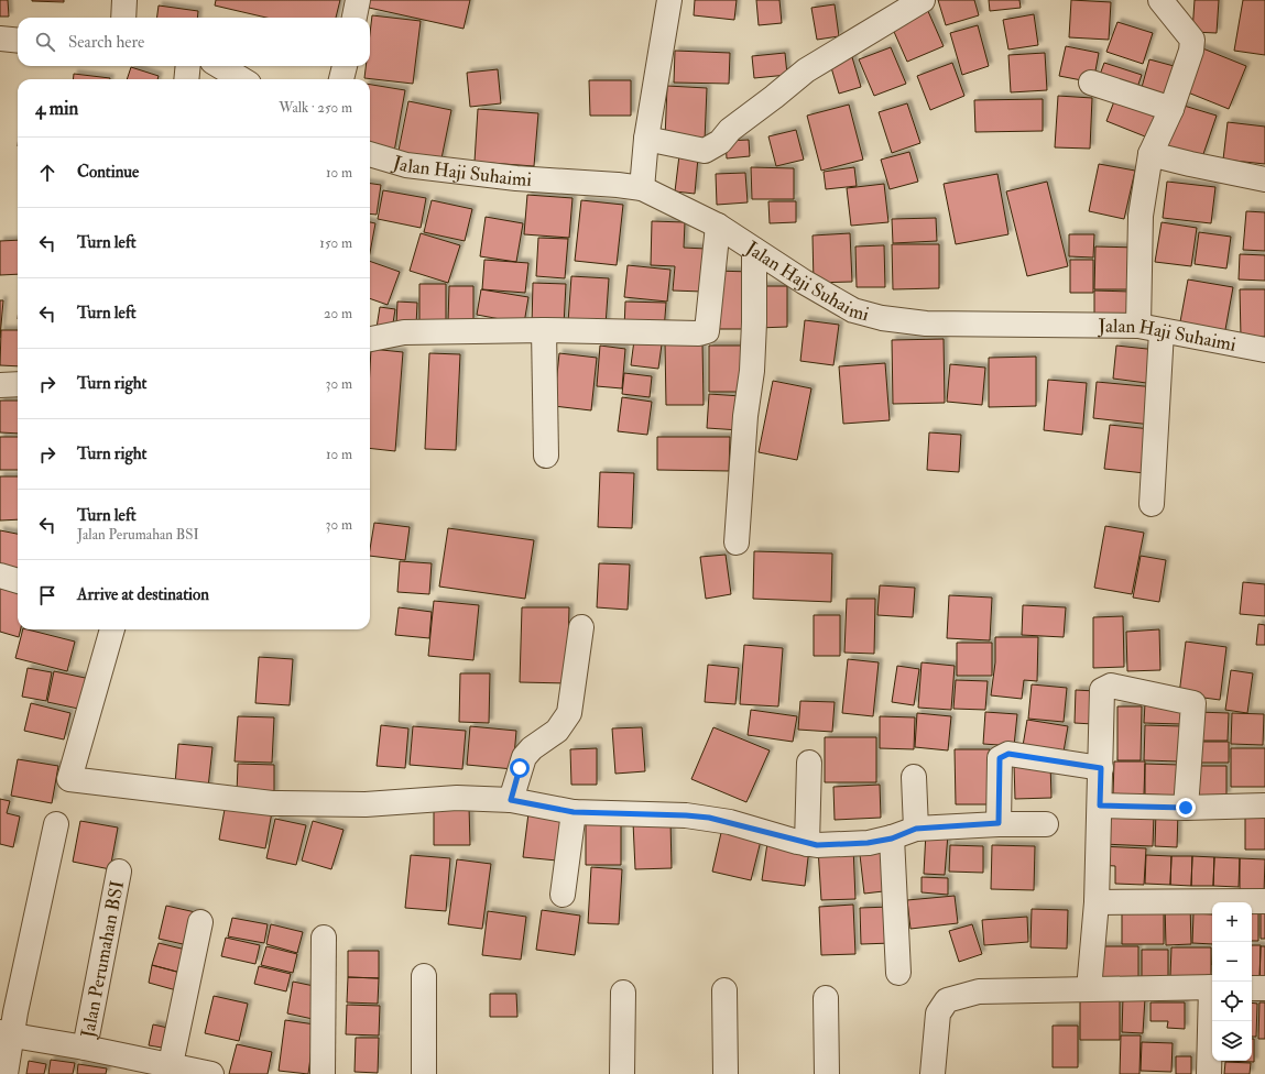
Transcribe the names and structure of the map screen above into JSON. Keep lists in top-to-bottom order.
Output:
{
  "streets": {
    "street": ["Jalan Haji Suhaimi", "Jalan Perumahan BSI"]
  },
  "page": {
    "search": "Search here",
    "heading": ["4 min", "Walk · 250 m"],
    "list": [
      ["Continue", "10 m"],
      ["Turn left", "150 m"],
      ["Turn left", "20 m"],
      ["Turn right", "30 m"],
      ["Turn right", "10 m"],
      ["Turn left", "Jalan Perumahan BSI", "30 m"],
      "Arrive at destination"
    ],
    "map_buttons": ["+", "−"]
  }
}
